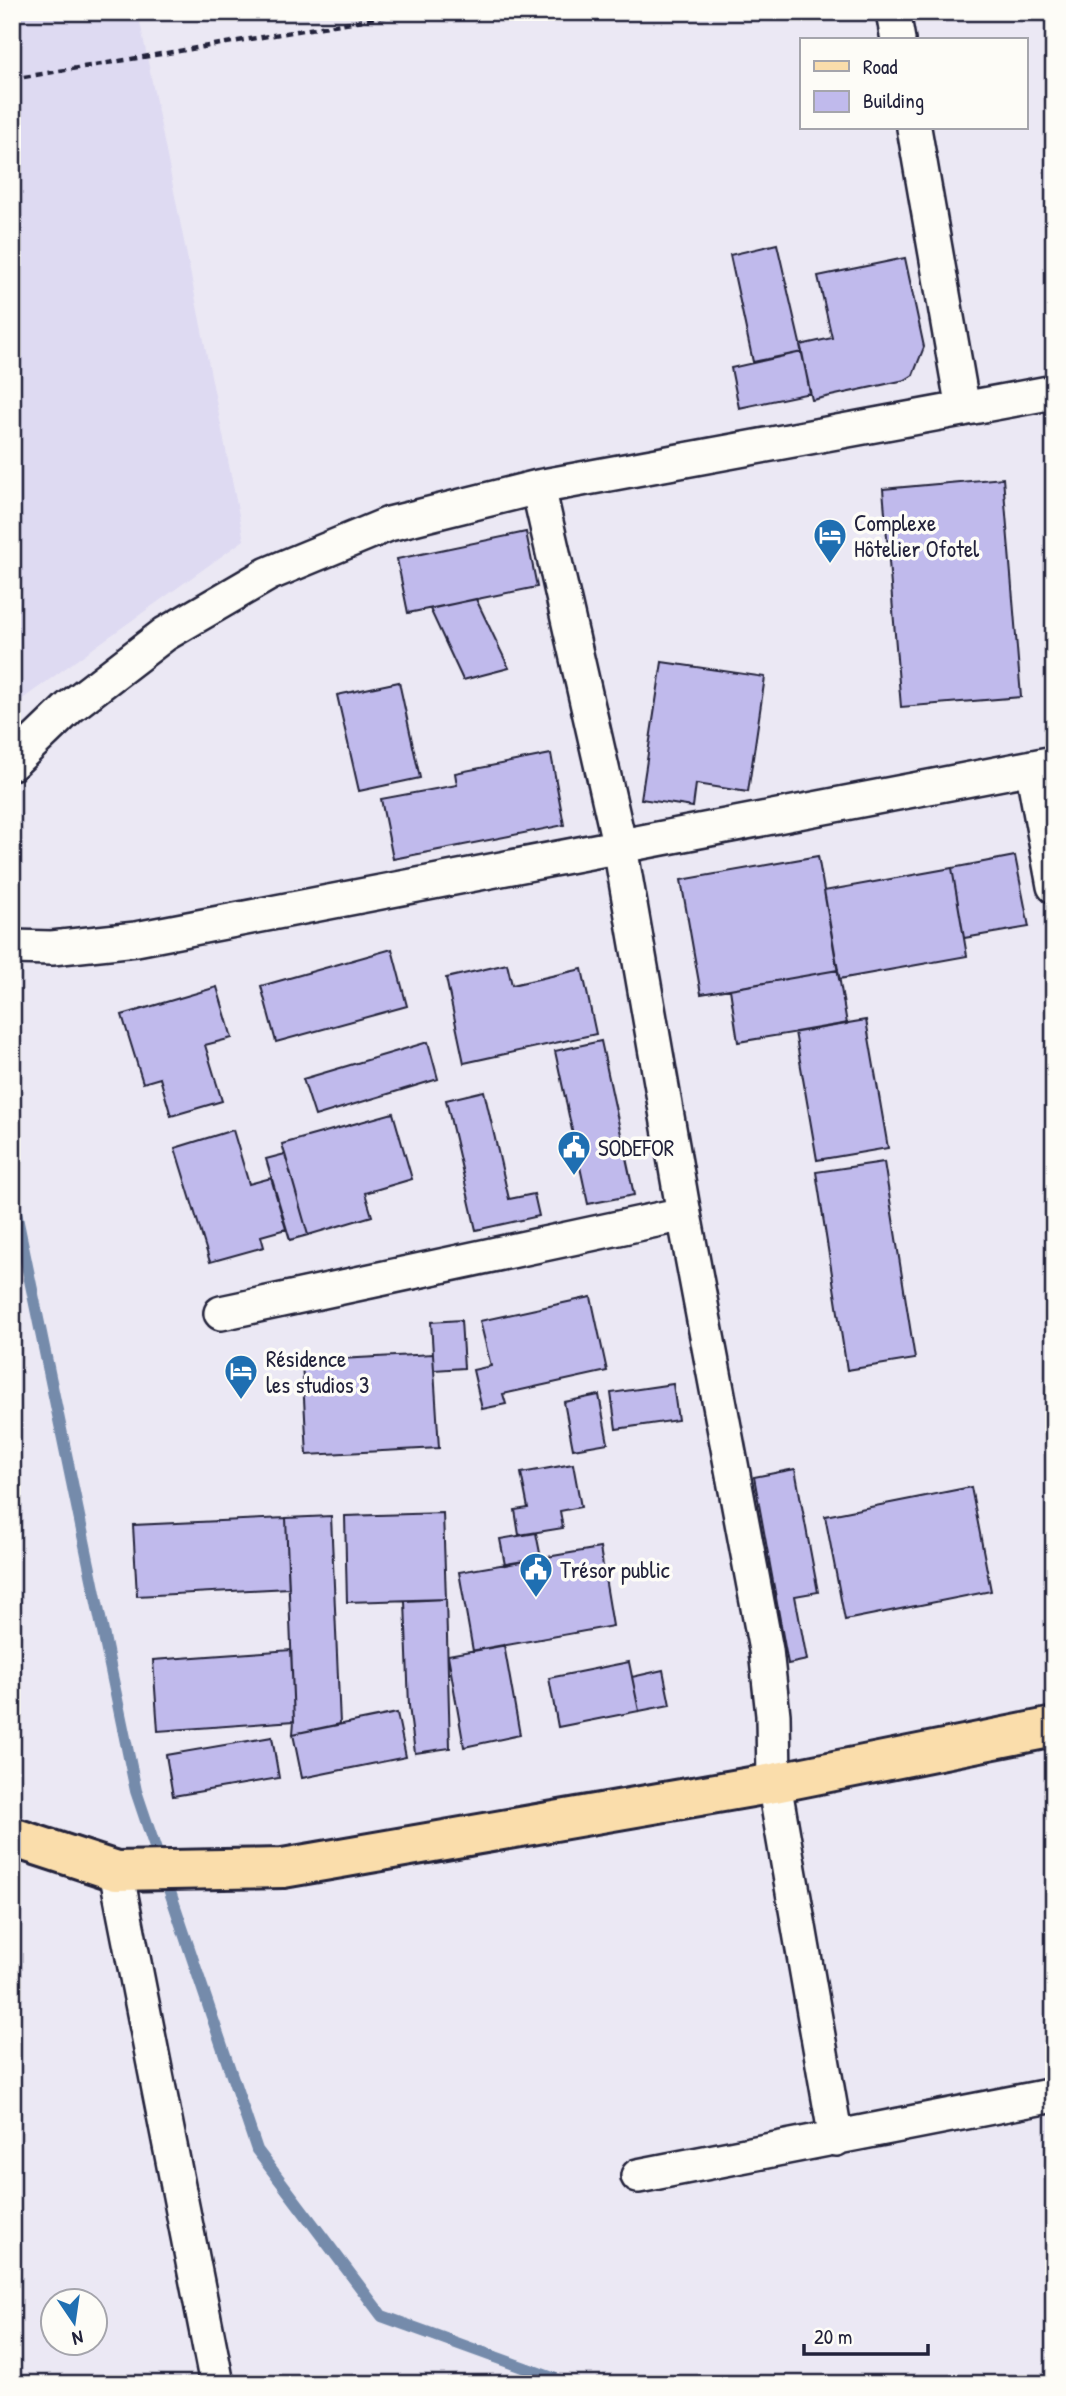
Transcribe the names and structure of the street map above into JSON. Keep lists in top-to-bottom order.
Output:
{
  "places": {
    "hotel": ["Complexe Hôtelier Ofotel", "Résidence les studios 3"],
    "public building": ["SODEFOR", "Trésor public"]
  },
  "legend": ["Road", "Building"],
  "scale_bar": "20 m",
  "north": "bottom"
}
